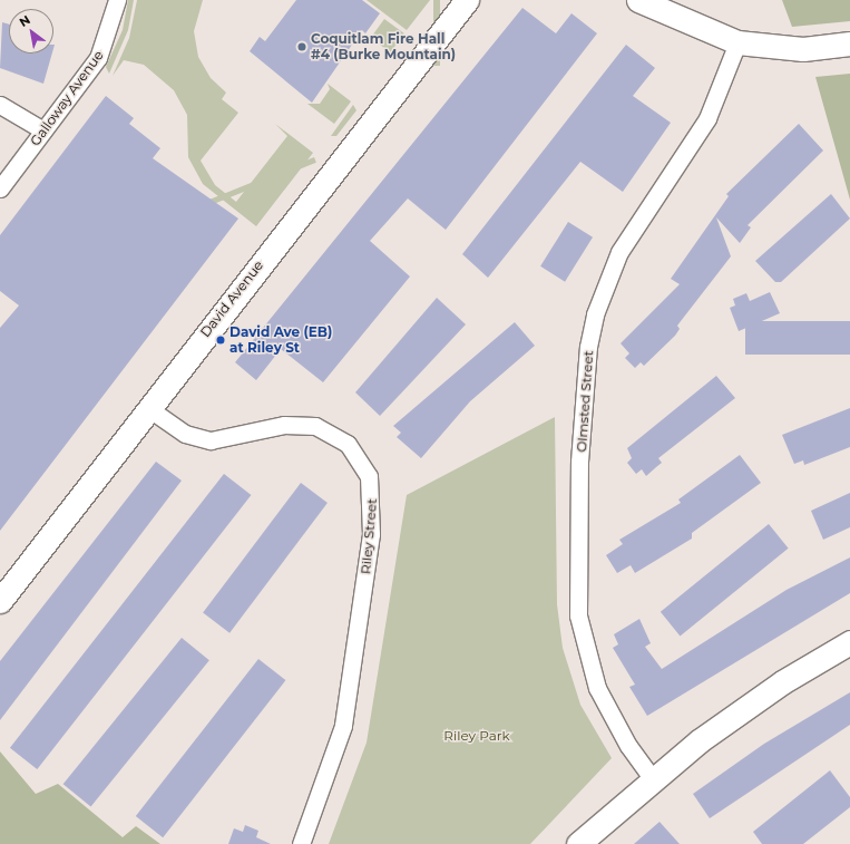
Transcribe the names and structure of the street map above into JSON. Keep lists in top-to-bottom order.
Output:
{
  "streets": {
    "main road": ["David Avenue"],
    "street": ["Galloway Avenue", "Olmsted Street", "Riley Street"]
  },
  "crossings": [
    ["David Avenue", "Riley Street"]
  ],
  "parks": ["Riley Park"],
  "places": ["Coquitlam Fire Hall #4 (Burke Mountain)", "David Ave (EB) at Riley St"],
  "north": "top left"
}
